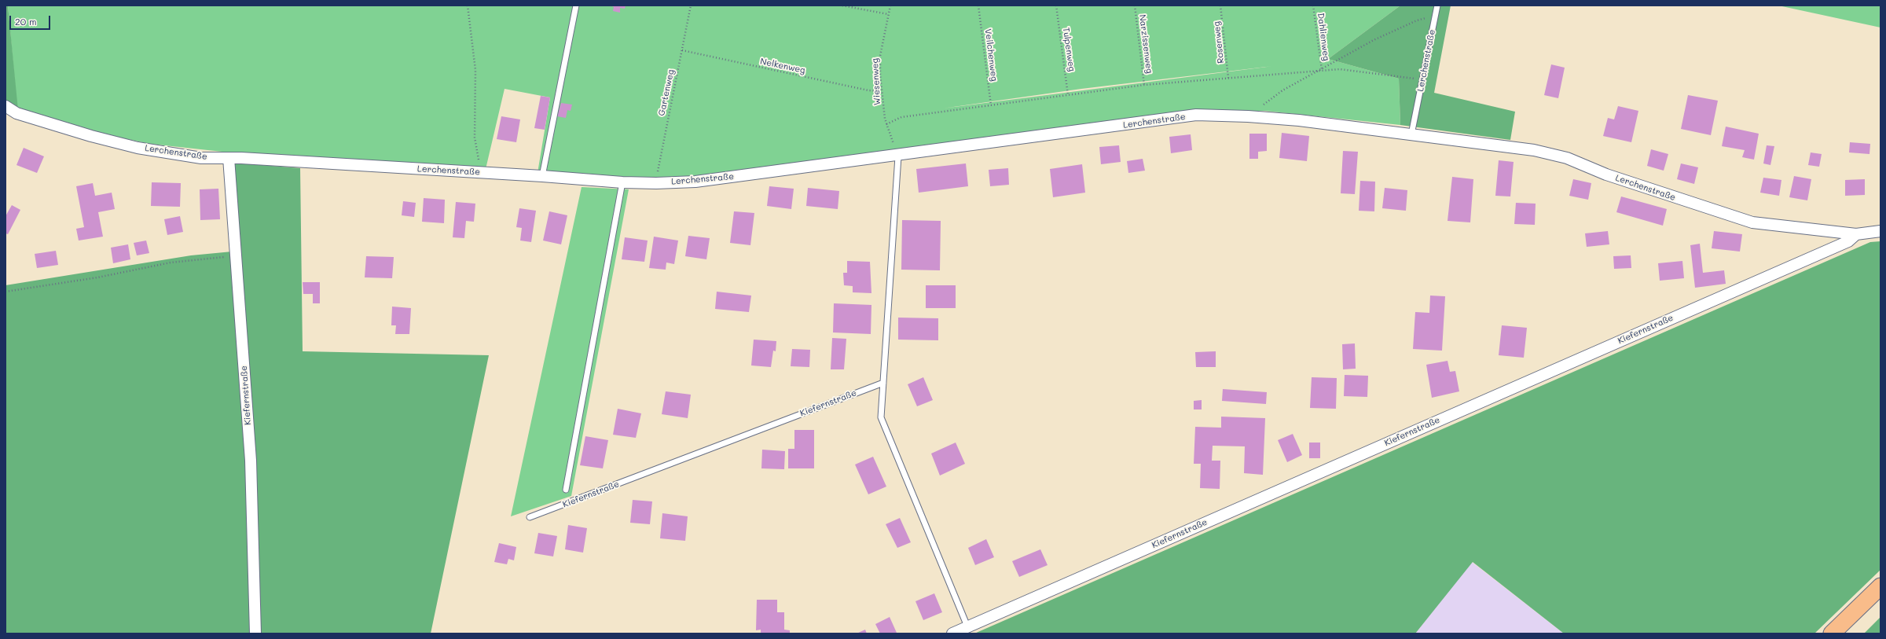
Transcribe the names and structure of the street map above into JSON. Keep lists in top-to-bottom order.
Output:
{
  "streets": {
    "street": ["Lerchenstraße", "Kiefernstraße"],
    "path": [
      "Dahlienweg",
      "Rosenweg",
      "Narzissenweg",
      "Tulpenweg",
      "Veilchenweg",
      "Nelkenweg",
      "Wiesenweg",
      "Gartenweg"
    ]
  },
  "crossings": [
    ["Lerchenstraße", "Wiesenweg"],
    ["Lerchenstraße", "Gartenweg"],
    ["Lerchenstraße", "Kiefernstraße"],
    ["Nelkenweg", "Wiesenweg"],
    ["Nelkenweg", "Gartenweg"]
  ],
  "scale_bar": "20 m"
}
